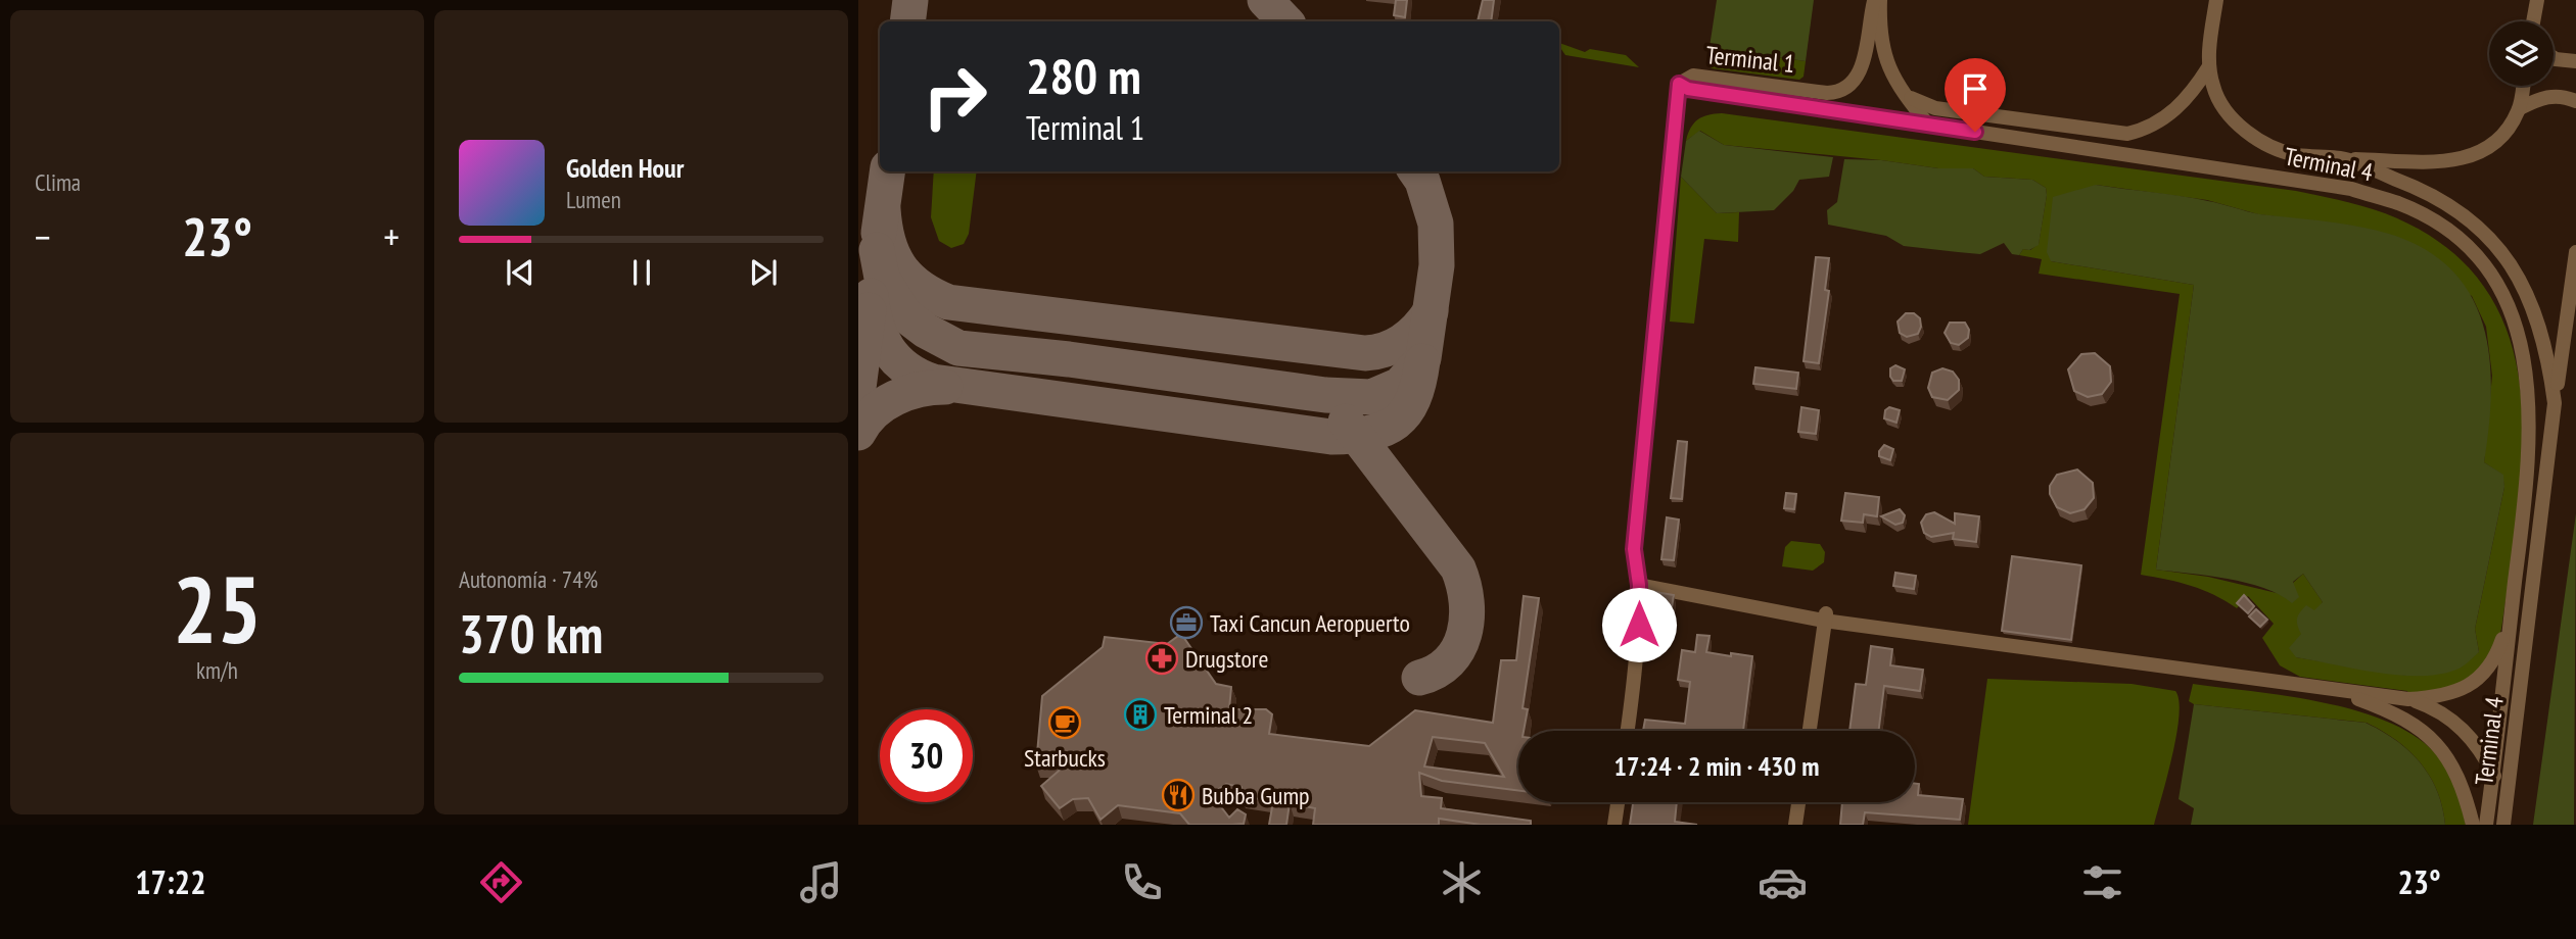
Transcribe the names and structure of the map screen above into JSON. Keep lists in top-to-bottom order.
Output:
{
  "streets": {
    "street": ["Terminal 1", "Terminal 4"]
  },
  "crossings": [
    ["Terminal 1", "Terminal 4"]
  ],
  "places": {
    "office": ["Taxi Cancun Aeropuerto"],
    "pharmacy": ["Drugstore"],
    "building": ["Terminal 2"],
    "cafe": ["Starbucks"],
    "restaurant": ["Bubba Gump"]
  },
  "page": {
    "tile": [
      "Clima",
      ["25", "km/h"],
      ["Autonomía · 74%", "370 km"]
    ],
    "turn": ["280 m", "Terminal 1"],
    "song": ["Golden Hour", "Lumen"],
    "heat": ["−", "23°", "+"],
    "limit": "30",
    "trip": "17:24 · 2 min · 430 m",
    "tabs": ["17:22", "23°"]
  }
}
